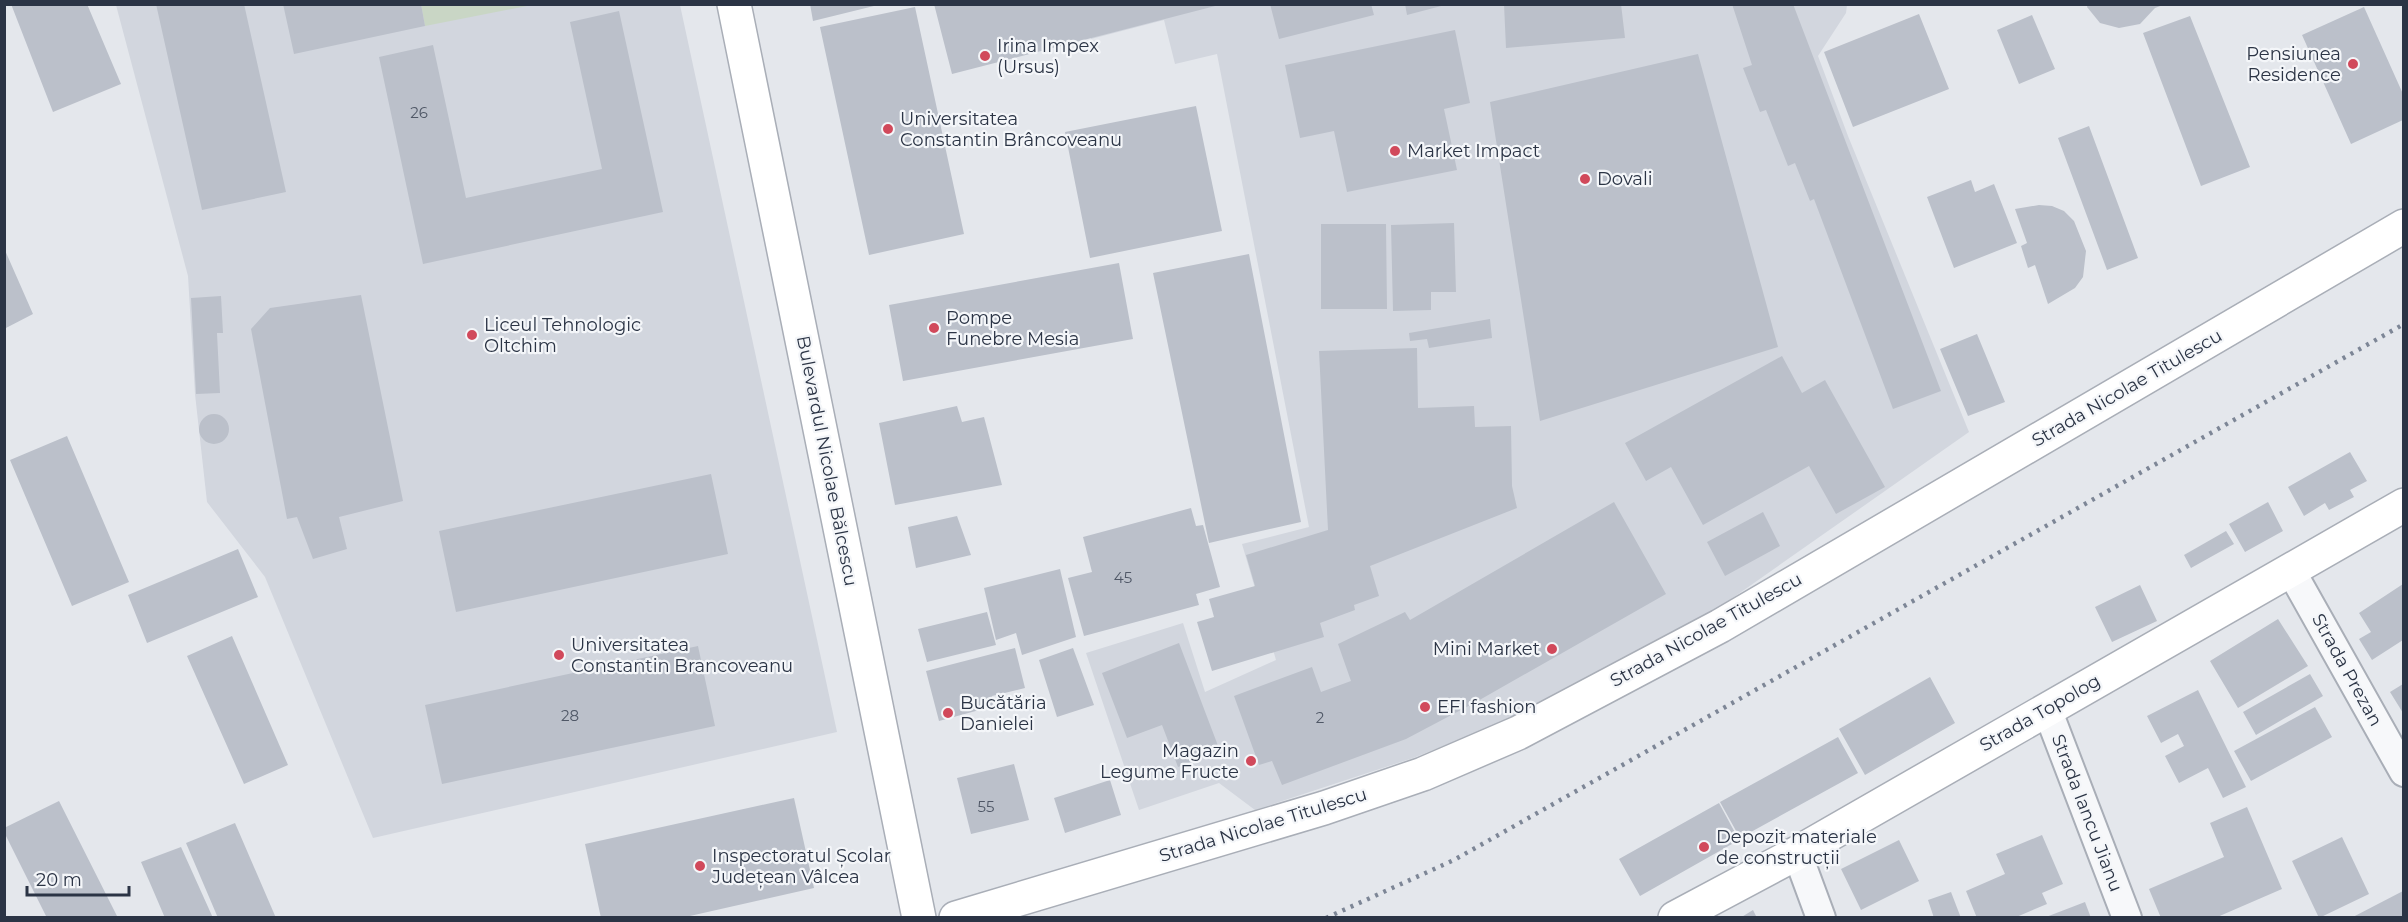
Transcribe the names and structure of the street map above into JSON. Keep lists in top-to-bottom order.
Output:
{
  "streets": {
    "main road": ["Strada Nicolae Titulescu", "Bulevardul Nicolae Bălcescu", "Strada Topolog"],
    "street": ["Strada Prezan", "Strada Iancu Jianu"]
  },
  "crossings": [
    ["Strada Prezan", "Strada Topolog"],
    ["Strada Topolog", "Strada Iancu Jianu"]
  ],
  "places": [
    "Irina Impex (Ursus)",
    "Pensiunea Residence",
    "Universitatea Constantin Brâncoveanu",
    "Market Impact",
    "Dovali",
    "Pompe Funebre Mesia",
    "Liceul Tehnologic Oltchim",
    "Mini Market",
    "Universitatea Constantin Brancoveanu",
    "EFI fashion",
    "Bucătăria Danielei",
    "Magazin Legume Fructe",
    "Depozit materiale de construcții",
    "Inspectoratul Școlar Județean Vâlcea"
  ],
  "house_numbers": [
    "26",
    "45",
    "28",
    "2",
    "55"
  ],
  "scale_bar": "20 m"
}
